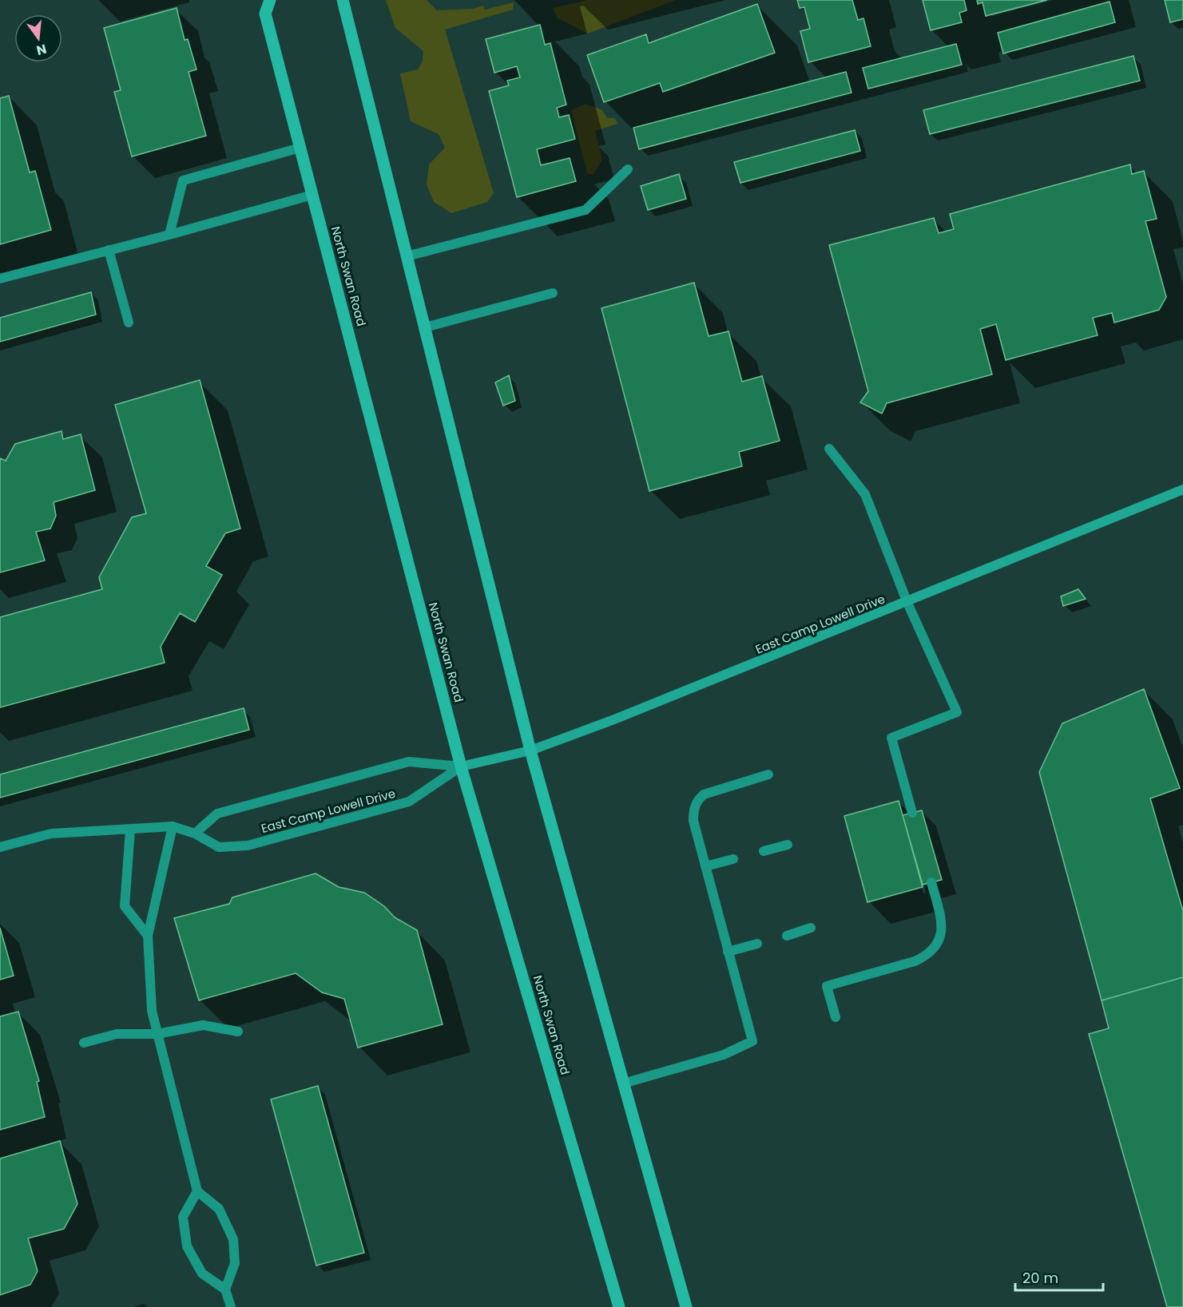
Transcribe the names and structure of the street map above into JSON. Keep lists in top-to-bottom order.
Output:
{
  "streets": {
    "main road": ["North Swan Road", "East Camp Lowell Drive"]
  },
  "crossings": [
    ["North Swan Road", "East Camp Lowell Drive"]
  ],
  "scale_bar": "20 m",
  "north": "bottom"
}
